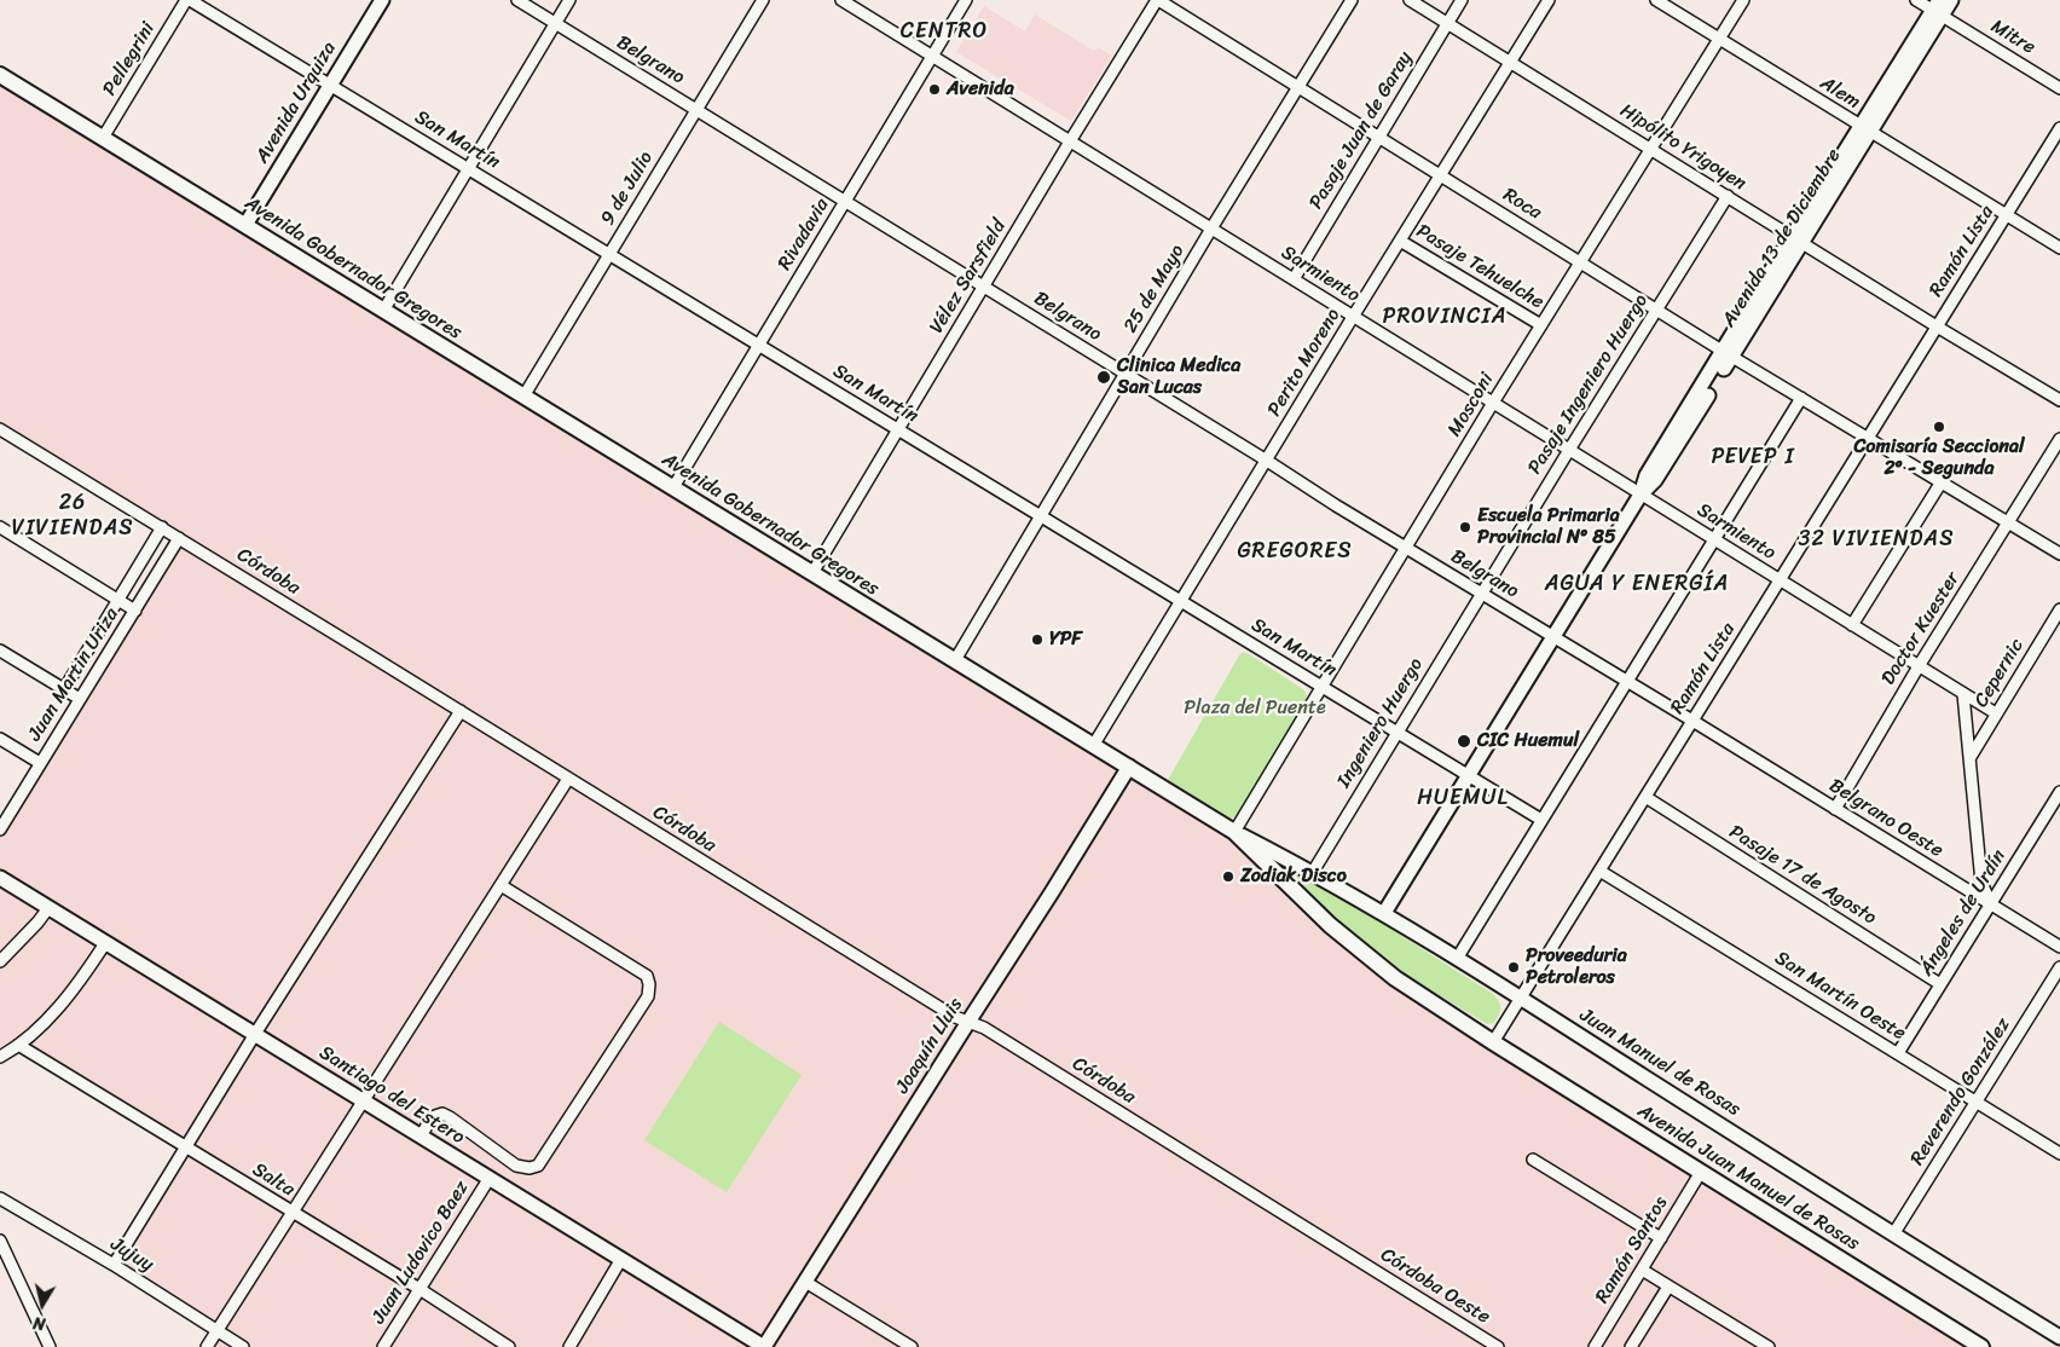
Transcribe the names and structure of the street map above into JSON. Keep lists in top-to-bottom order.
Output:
{
  "streets": {
    "main road": ["Avenida Gobernador Gregores", "Avenida Juan Manuel de Rosas"],
    "street": [
      "Mitre",
      "Pellegrini",
      "Belgrano",
      "Alem",
      "Avenida Urquiza",
      "Pasaje Juan de Garay",
      "San Martín",
      "Hipólito Yrigoyen",
      "9 de Julio",
      "Roca",
      "Rivadavia",
      "Avenida 13 de Diciembre",
      "Ramón Lista",
      "Pasaje Tehuelche",
      "Sarmiento",
      "Vélez Sarsfield",
      "25 de Mayo",
      "Perito Moreno",
      "Pasaje Ingeniero Huergo",
      "Mosconi",
      "Córdoba",
      "Doctor Kuester",
      "Cepernic",
      "Juan Martin Uriza",
      "Ingeniero Huergo",
      "Belgrano Oeste",
      "Pasaje 17 de Agosto",
      "Ángeles de Urdín",
      "San Martín Oeste",
      "Joaquín Lluis",
      "Juan Manuel de Rosas",
      "Reverendo González",
      "Santiago del Estero",
      "Salta",
      "Ramón Santos",
      "Juan Ludovico Baez",
      "Jujuy",
      "Córdoba Oeste"
    ]
  },
  "crossings": [
    ["Mitre", "Avenida 13 de Diciembre"],
    ["Pellegrini", "San Martín"],
    ["Pellegrini", "Avenida Gobernador Gregores"],
    ["Belgrano", "9 de Julio"],
    ["Belgrano", "Rivadavia"],
    ["Belgrano", "Avenida 13 de Diciembre"],
    ["Belgrano", "Ramón Lista"],
    ["Belgrano", "Vélez Sarsfield"],
    ["Belgrano", "25 de Mayo"],
    ["Belgrano", "Perito Moreno"],
    ["Belgrano", "Pasaje Ingeniero Huergo"],
    ["Belgrano", "Mosconi"],
    ["Belgrano", "Ingeniero Huergo"],
    ["Belgrano", "Belgrano Oeste"],
    ["Alem", "Avenida 13 de Diciembre"],
    ["Alem", "Ramón Lista"],
    ["Alem", "Mosconi"],
    ["Avenida Urquiza", "San Martín"],
    ["Avenida Urquiza", "Avenida Gobernador Gregores"],
    ["Pasaje Juan de Garay", "Hipólito Yrigoyen"],
    ["Pasaje Juan de Garay", "Roca"],
    ["Pasaje Juan de Garay", "Sarmiento"],
    ["San Martín", "9 de Julio"],
    ["San Martín", "Rivadavia"],
    ["San Martín", "Avenida 13 de Diciembre"],
    ["San Martín", "Vélez Sarsfield"],
    ["San Martín", "25 de Mayo"],
    ["San Martín", "Perito Moreno"],
    ["San Martín", "Mosconi"],
    ["San Martín", "Ingeniero Huergo"],
    ["Hipólito Yrigoyen", "Avenida 13 de Diciembre"],
    ["Hipólito Yrigoyen", "Ramón Lista"],
    ["Hipólito Yrigoyen", "Perito Moreno"],
    ["Hipólito Yrigoyen", "Pasaje Ingeniero Huergo"],
    ["Hipólito Yrigoyen", "Mosconi"],
    ["9 de Julio", "Avenida Gobernador Gregores"],
    ["Roca", "Avenida 13 de Diciembre"],
    ["Roca", "Ramón Lista"],
    ["Roca", "Vélez Sarsfield"],
    ["Roca", "25 de Mayo"],
    ["Roca", "Perito Moreno"],
    ["Roca", "Pasaje Ingeniero Huergo"],
    ["Roca", "Mosconi"],
    ["Roca", "Doctor Kuester"],
    ["Rivadavia", "Avenida Gobernador Gregores"],
    ["Rivadavia", "Sarmiento"],
    ["Avenida 13 de Diciembre", "Sarmiento"],
    ["Avenida 13 de Diciembre", "Juan Manuel de Rosas"],
    ["Ramón Lista", "Avenida Gobernador Gregores"],
    ["Ramón Lista", "Sarmiento"],
    ["Ramón Lista", "Belgrano Oeste"],
    ["Ramón Lista", "Pasaje 17 de Agosto"],
    ["Ramón Lista", "San Martín Oeste"],
    ["Ramón Lista", "Juan Manuel de Rosas"],
    ["Ramón Lista", "Avenida Juan Manuel de Rosas"],
    ["Pasaje Tehuelche", "Perito Moreno"],
    ["Pasaje Tehuelche", "Mosconi"],
    ["Avenida Gobernador Gregores", "Vélez Sarsfield"],
    ["Avenida Gobernador Gregores", "25 de Mayo"],
    ["Avenida Gobernador Gregores", "Perito Moreno"],
    ["Avenida Gobernador Gregores", "Mosconi"],
    ["Avenida Gobernador Gregores", "Joaquín Lluis"],
    ["Avenida Gobernador Gregores", "Juan Manuel de Rosas"],
    ["Avenida Gobernador Gregores", "Avenida Juan Manuel de Rosas"],
    ["Sarmiento", "Vélez Sarsfield"],
    ["Sarmiento", "25 de Mayo"],
    ["Sarmiento", "Perito Moreno"],
    ["Sarmiento", "Pasaje Ingeniero Huergo"],
    ["Sarmiento", "Mosconi"],
    ["Sarmiento", "Doctor Kuester"],
    ["Sarmiento", "Cepernic"],
    ["Pasaje Ingeniero Huergo", "Ingeniero Huergo"],
    ["Mosconi", "Juan Manuel de Rosas"],
    ["Córdoba", "Juan Martin Uriza"],
    ["Córdoba", "Joaquín Lluis"],
    ["Córdoba", "Córdoba Oeste"],
    ["Doctor Kuester", "Belgrano Oeste"],
    ["Cepernic", "Belgrano Oeste"],
    ["Cepernic", "Ángeles de Urdín"],
    ["Ingeniero Huergo", "Juan Manuel de Rosas"],
    ["Belgrano Oeste", "Ángeles de Urdín"],
    ["Pasaje 17 de Agosto", "Ángeles de Urdín"],
    ["Ángeles de Urdín", "San Martín Oeste"],
    ["San Martín Oeste", "Reverendo González"],
    ["Joaquín Lluis", "Santiago del Estero"],
    ["Juan Manuel de Rosas", "Reverendo González"],
    ["Santiago del Estero", "Juan Ludovico Baez"],
    ["Avenida Juan Manuel de Rosas", "Ramón Santos"],
    ["Salta", "Juan Ludovico Baez"]
  ],
  "districts": [
    "CENTRO",
    "PROVINCIA",
    "PEVEP I",
    "26 VIVIENDAS",
    "32 VIVIENDAS",
    "GREGORES",
    "AGUA Y ENERGÍA",
    "HUEMUL"
  ],
  "parks": ["Plaza del Puente"],
  "places": [
    "Avenida",
    "Clinica Medica San Lucas",
    "Comisaría Seccional 2º - Segunda",
    "Escuela Primaria Provincial Nº 85",
    "YPF",
    "CIC Huemul",
    "Zodiak Disco",
    "Proveeduria Petroleros"
  ],
  "north": "bottom"
}
